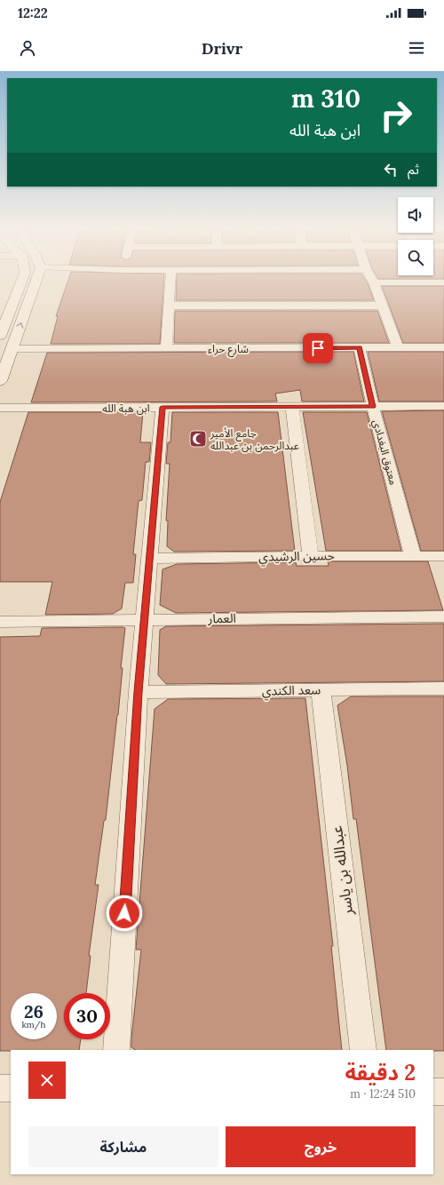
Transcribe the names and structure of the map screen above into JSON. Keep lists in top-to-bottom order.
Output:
{
  "streets": {
    "street": [
      "شارع حراء",
      "ابن هبة الله",
      "معتوق البغدادي",
      "حسين الرشيدي",
      "العمار",
      "سعد الكندي",
      "عبدالله بن ياسر"
    ]
  },
  "crossings": [
    ["شارع حراء", "معتوق البغدادي"],
    ["ابن هبة الله", "معتوق البغدادي"],
    ["معتوق البغدادي", "حسين الرشيدي"],
    ["سعد الكندي", "عبدالله بن ياسر"]
  ],
  "places": {
    "mosque": ["جامع الأمير عبدالرحمن بن عبدالله"]
  },
  "page": {
    "status": "12:22",
    "header": "Drivr",
    "turn": ["310 m", "ابن هبة الله"],
    "then": "ثم",
    "speed": "26 km/h",
    "limit": "30",
    "heading": ["2 دقيقة", "510 m · 12:24"],
    "buttons": ["خروج", "مشاركة"]
  }
}
